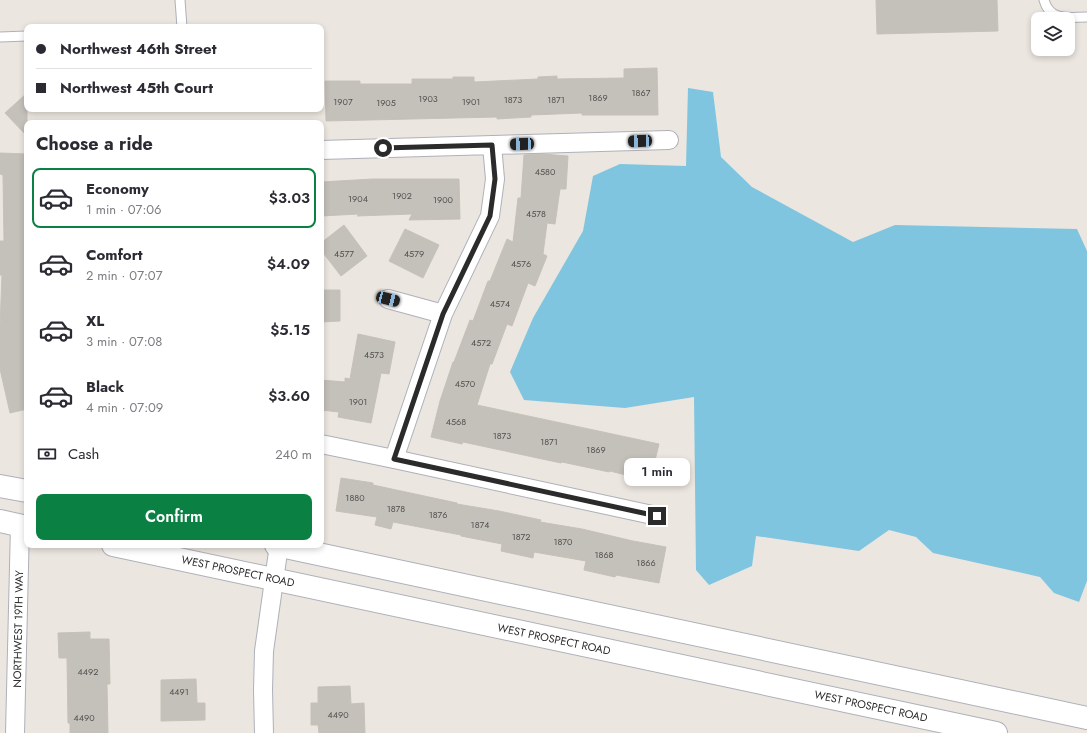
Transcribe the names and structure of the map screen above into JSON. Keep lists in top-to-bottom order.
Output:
{
  "streets": {
    "main road": ["WEST PROSPECT ROAD"],
    "street": ["NORTHWEST 19TH WAY"]
  },
  "house_numbers": [
    "1867",
    "1869",
    "1903",
    "1873",
    "1871",
    "1907",
    "1901",
    "1905",
    "4580",
    "1902",
    "1904",
    "1900",
    "4578",
    "4577",
    "4579",
    "4576",
    "4574",
    "4572",
    "4573",
    "4570",
    "1901",
    "4568",
    "1873",
    "1871",
    "1869",
    "1880",
    "1878",
    "1876",
    "1874",
    "1872",
    "1870",
    "1868",
    "1866",
    "4492",
    "4491",
    "4490",
    "4490"
  ],
  "page": {
    "banner": ["Northwest 46th Street", "Northwest 45th Court"],
    "heading": "Choose a ride",
    "list": [
      {
        "name": "Economy",
        "note": "1 min · 07:06",
        "value": "$3.03"
      },
      {
        "name": "Comfort",
        "note": "2 min · 07:07",
        "value": "$4.09"
      },
      {
        "name": "XL",
        "note": "3 min · 07:08",
        "value": "$5.15"
      },
      {
        "name": "Black",
        "note": "4 min · 07:09",
        "value": "$3.60"
      }
    ],
    "pay": ["Cash", "240 m"],
    "bubble": "1 min",
    "buttons": "Confirm"
  }
}
